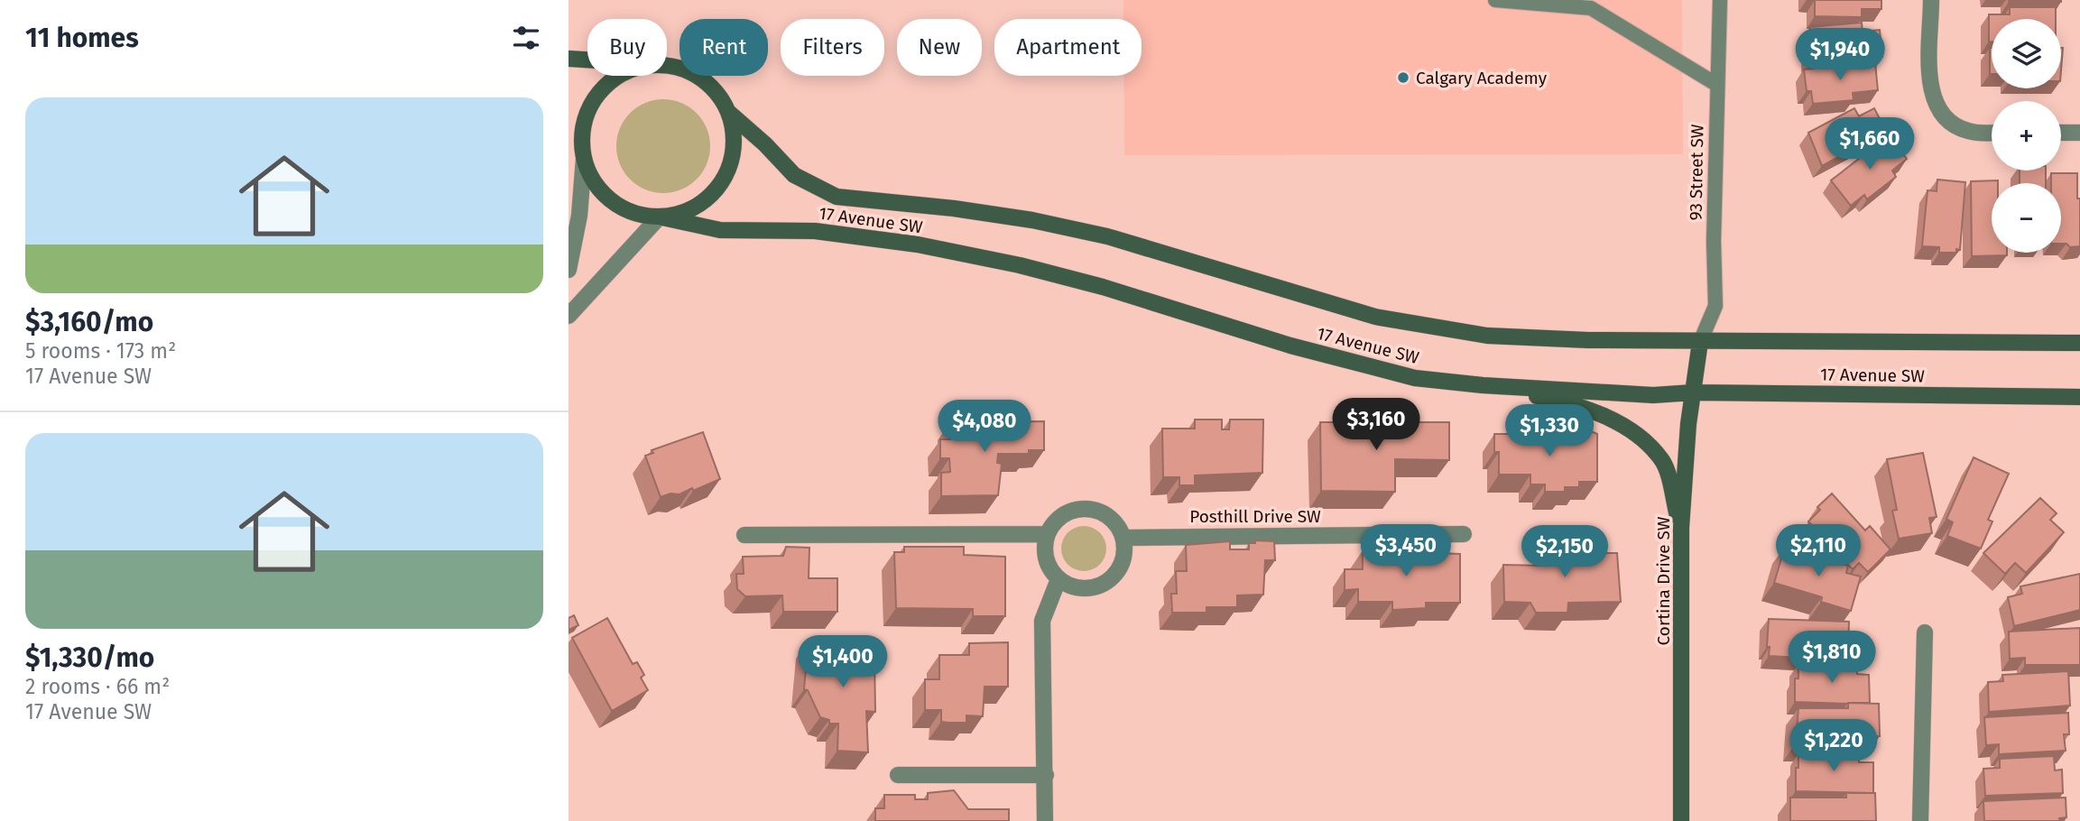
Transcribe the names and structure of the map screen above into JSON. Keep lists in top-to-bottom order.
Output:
{
  "streets": {
    "main road": ["17 Avenue SW", "Cortina Drive SW"],
    "street": ["Posthill Drive SW"],
    "lane": ["93 Street SW"]
  },
  "crossings": [
    ["93 Street SW", "17 Avenue SW"],
    ["93 Street SW", "Cortina Drive SW"],
    ["17 Avenue SW", "Cortina Drive SW"]
  ],
  "places": ["Calgary Academy"],
  "page": {
    "heading": "11 homes",
    "map_buttons": ["+", "−"],
    "chip": [
      "Buy",
      "Rent",
      "Filters",
      "New",
      "Apartment"
    ],
    "price": [
      "$1,940",
      "$1,660",
      "$3,160",
      "$4,080",
      "$1,330",
      "$3,450",
      "$2,110",
      "$2,150",
      "$1,810",
      "$1,400",
      "$1,220"
    ],
    "list": [
      {
        "name": "$3,160/mo",
        "note": "5 rooms · 173 m² · 17 Avenue SW"
      },
      {
        "name": "$1,330/mo",
        "note": "2 rooms · 66 m² · 17 Avenue SW"
      }
    ]
  }
}
